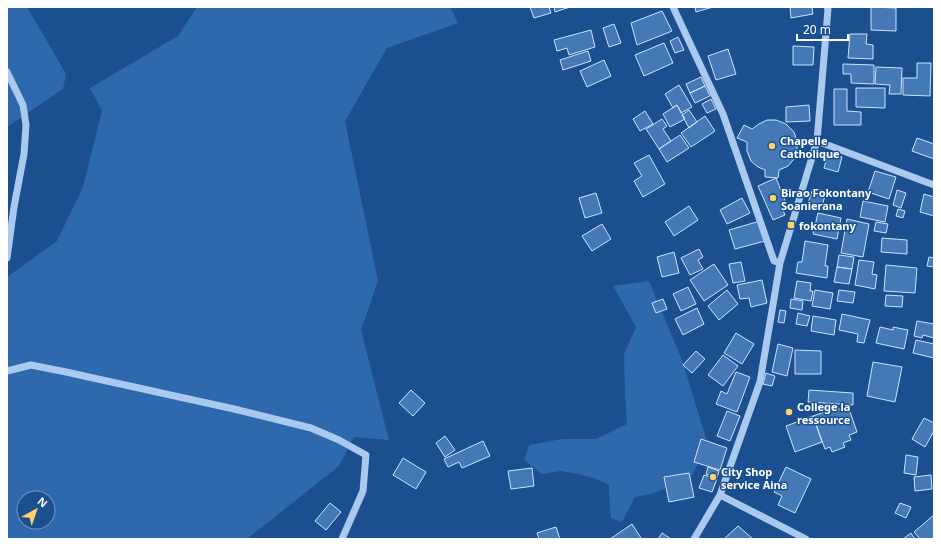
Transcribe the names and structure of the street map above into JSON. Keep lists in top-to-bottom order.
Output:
{
  "places": {
    "other": [
      "Chapelle Catholique",
      "Birao Fokontany Soanierana",
      "College la ressource",
      "City Shop service Aina"
    ],
    "transit": ["fokontany"]
  },
  "scale_bar": "20 m",
  "north": "top right"
}
